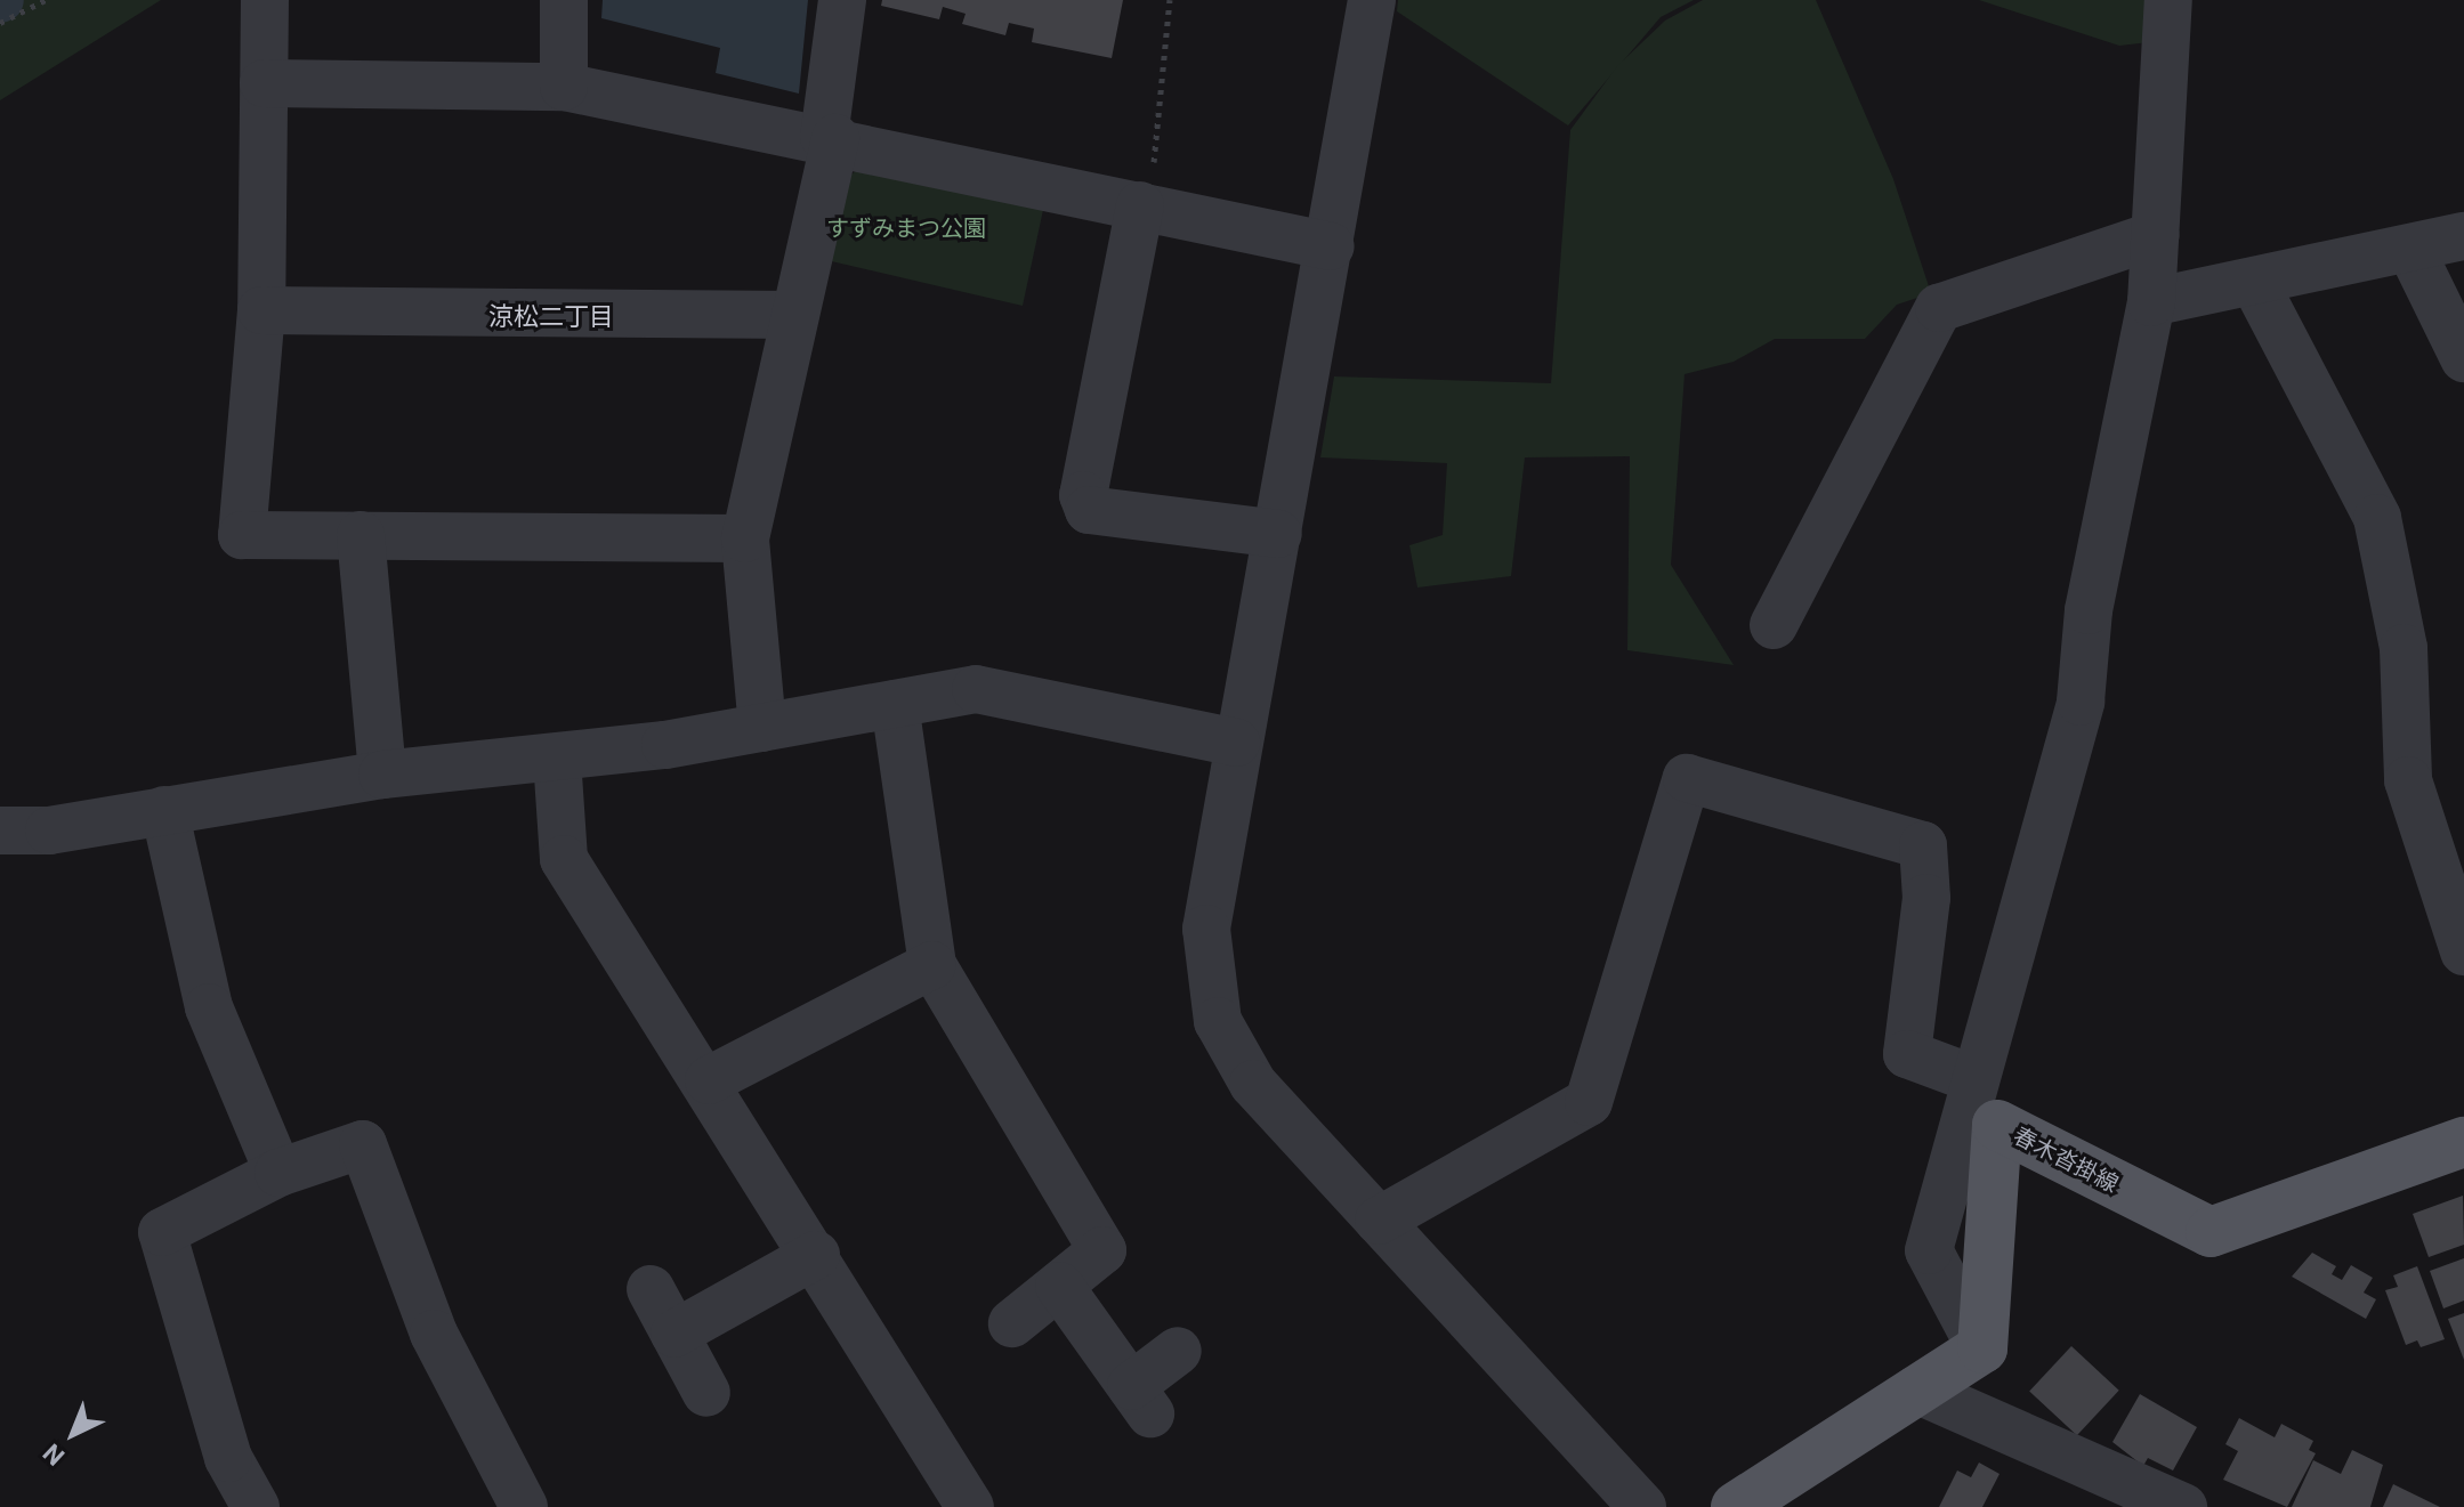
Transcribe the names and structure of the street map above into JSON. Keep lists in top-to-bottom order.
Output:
{
  "streets": {
    "main road": ["春木沓掛線"]
  },
  "districts": ["涼松二丁目"],
  "parks": ["すずみまつ公園"],
  "north": "bottom left"
}
